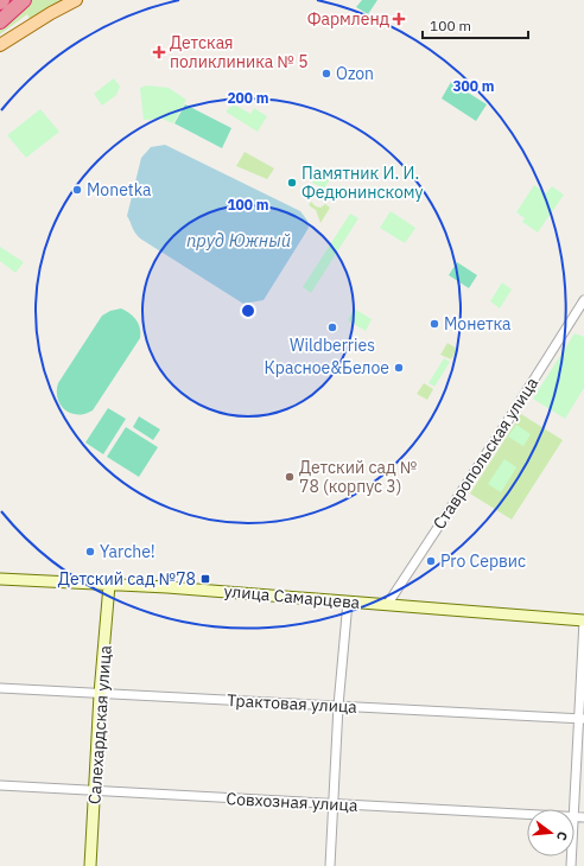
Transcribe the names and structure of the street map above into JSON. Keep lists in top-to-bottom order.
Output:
{
  "streets": {
    "street": [
      "Ставропольская улица",
      "улица Самарцева",
      "Трактовая улица",
      "Салехардская улица",
      "Совхозная улица"
    ]
  },
  "crossings": [
    ["Ставропольская улица", "улица Самарцева"],
    ["улица Самарцева", "Салехардская улица"],
    ["Трактовая улица", "Салехардская улица"],
    ["Салехардская улица", "Совхозная улица"]
  ],
  "water": ["пруд Южный"],
  "places": {
    "health": ["Фармленд", "Детская поликлиника № 5"],
    "other": [
      "Ozon",
      "Памятник И. И. Федюнинскому",
      "Monetka",
      "Монетка",
      "Wildberries",
      "Красное&Белое",
      "Детский сад № 78 (корпус 3)",
      "Yarche!",
      "Pro Сервис"
    ],
    "transit": ["Детский сад №78"]
  },
  "scale_bar": "100 m",
  "north": "right",
  "rings": ["300 m", "200 m", "100 m"]
}
